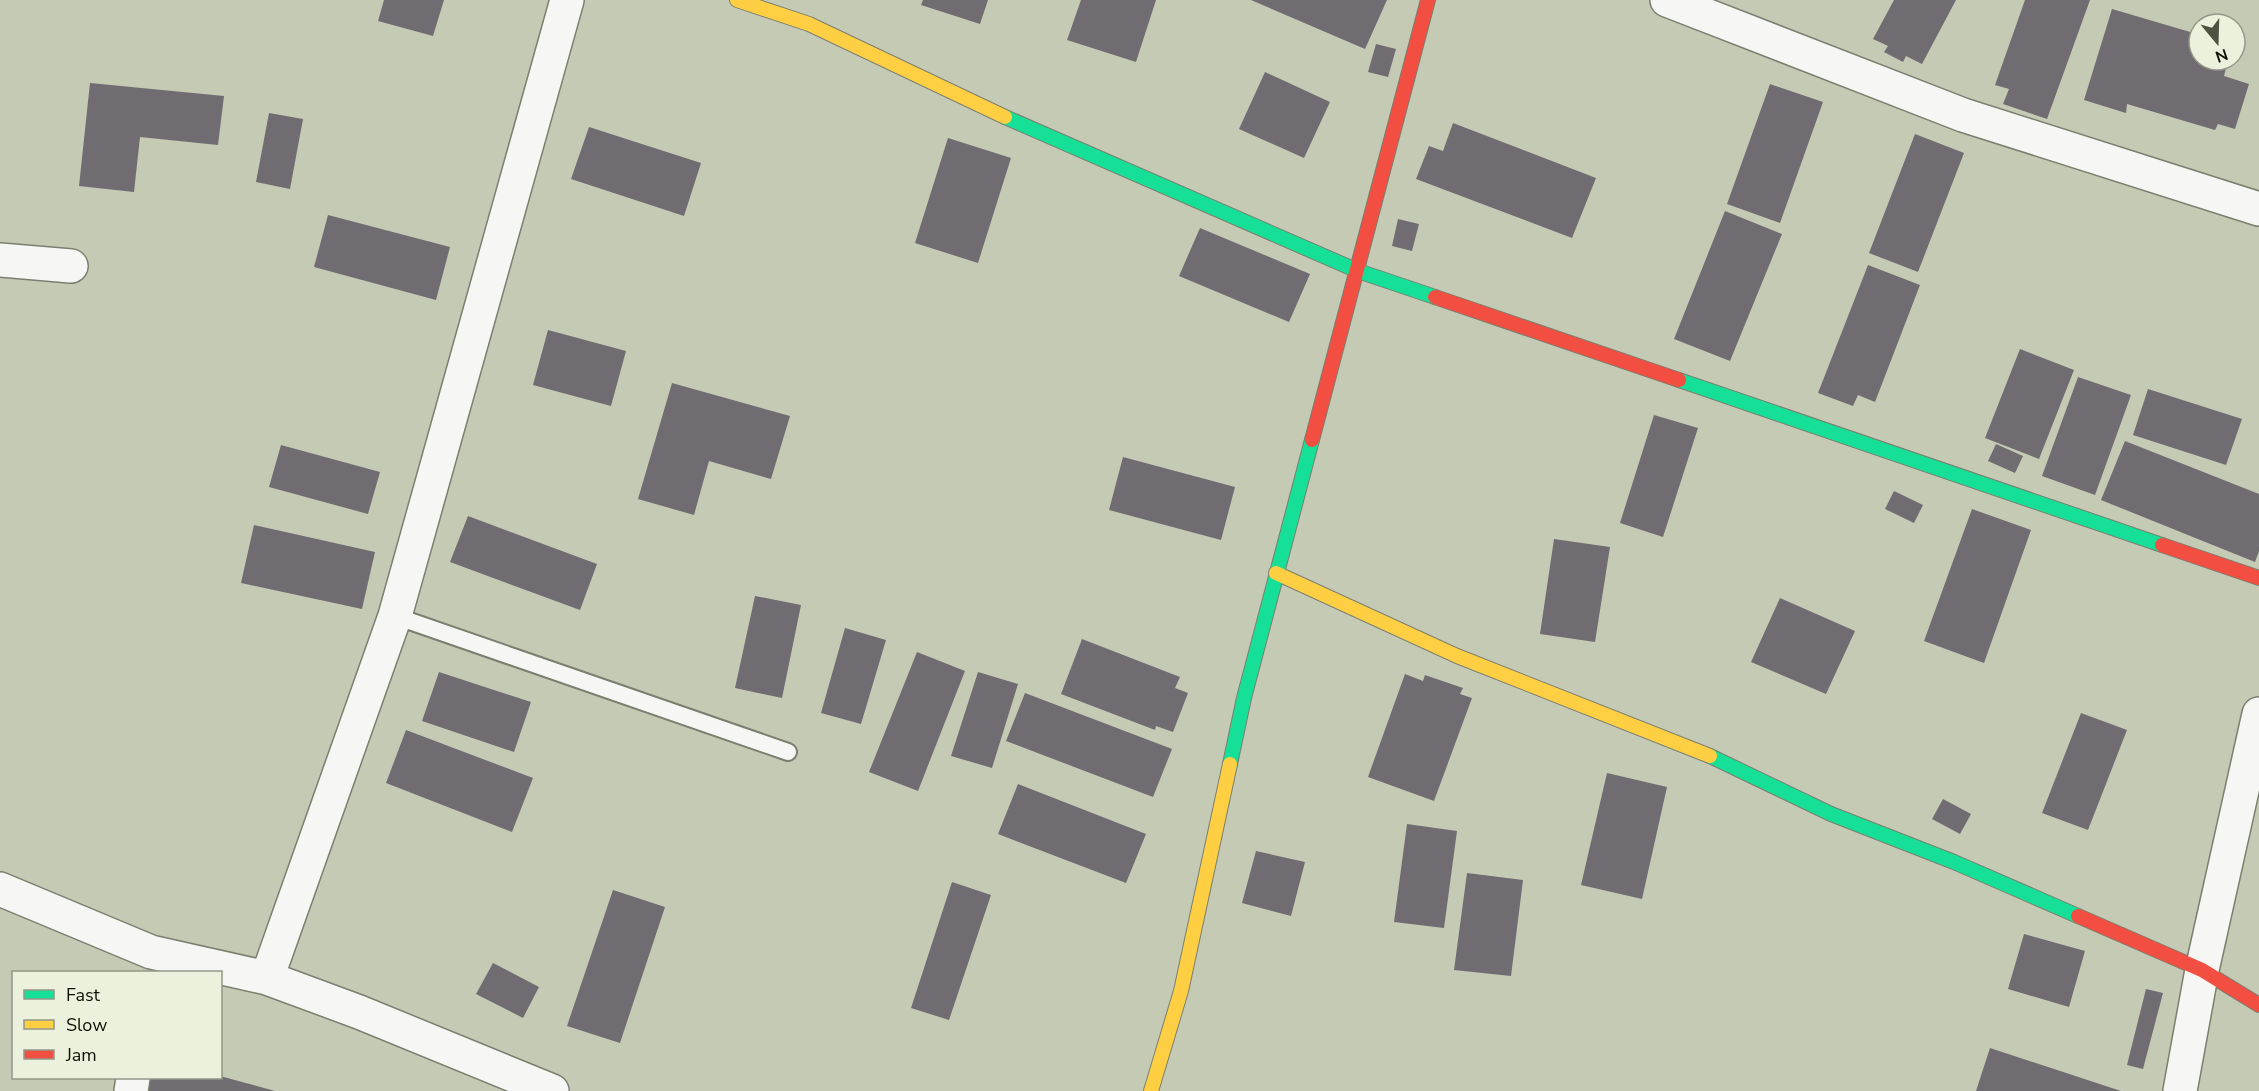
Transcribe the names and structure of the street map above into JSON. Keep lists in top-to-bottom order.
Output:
{
  "legend": ["Fast", "Slow", "Jam"],
  "north": "bottom"
}
